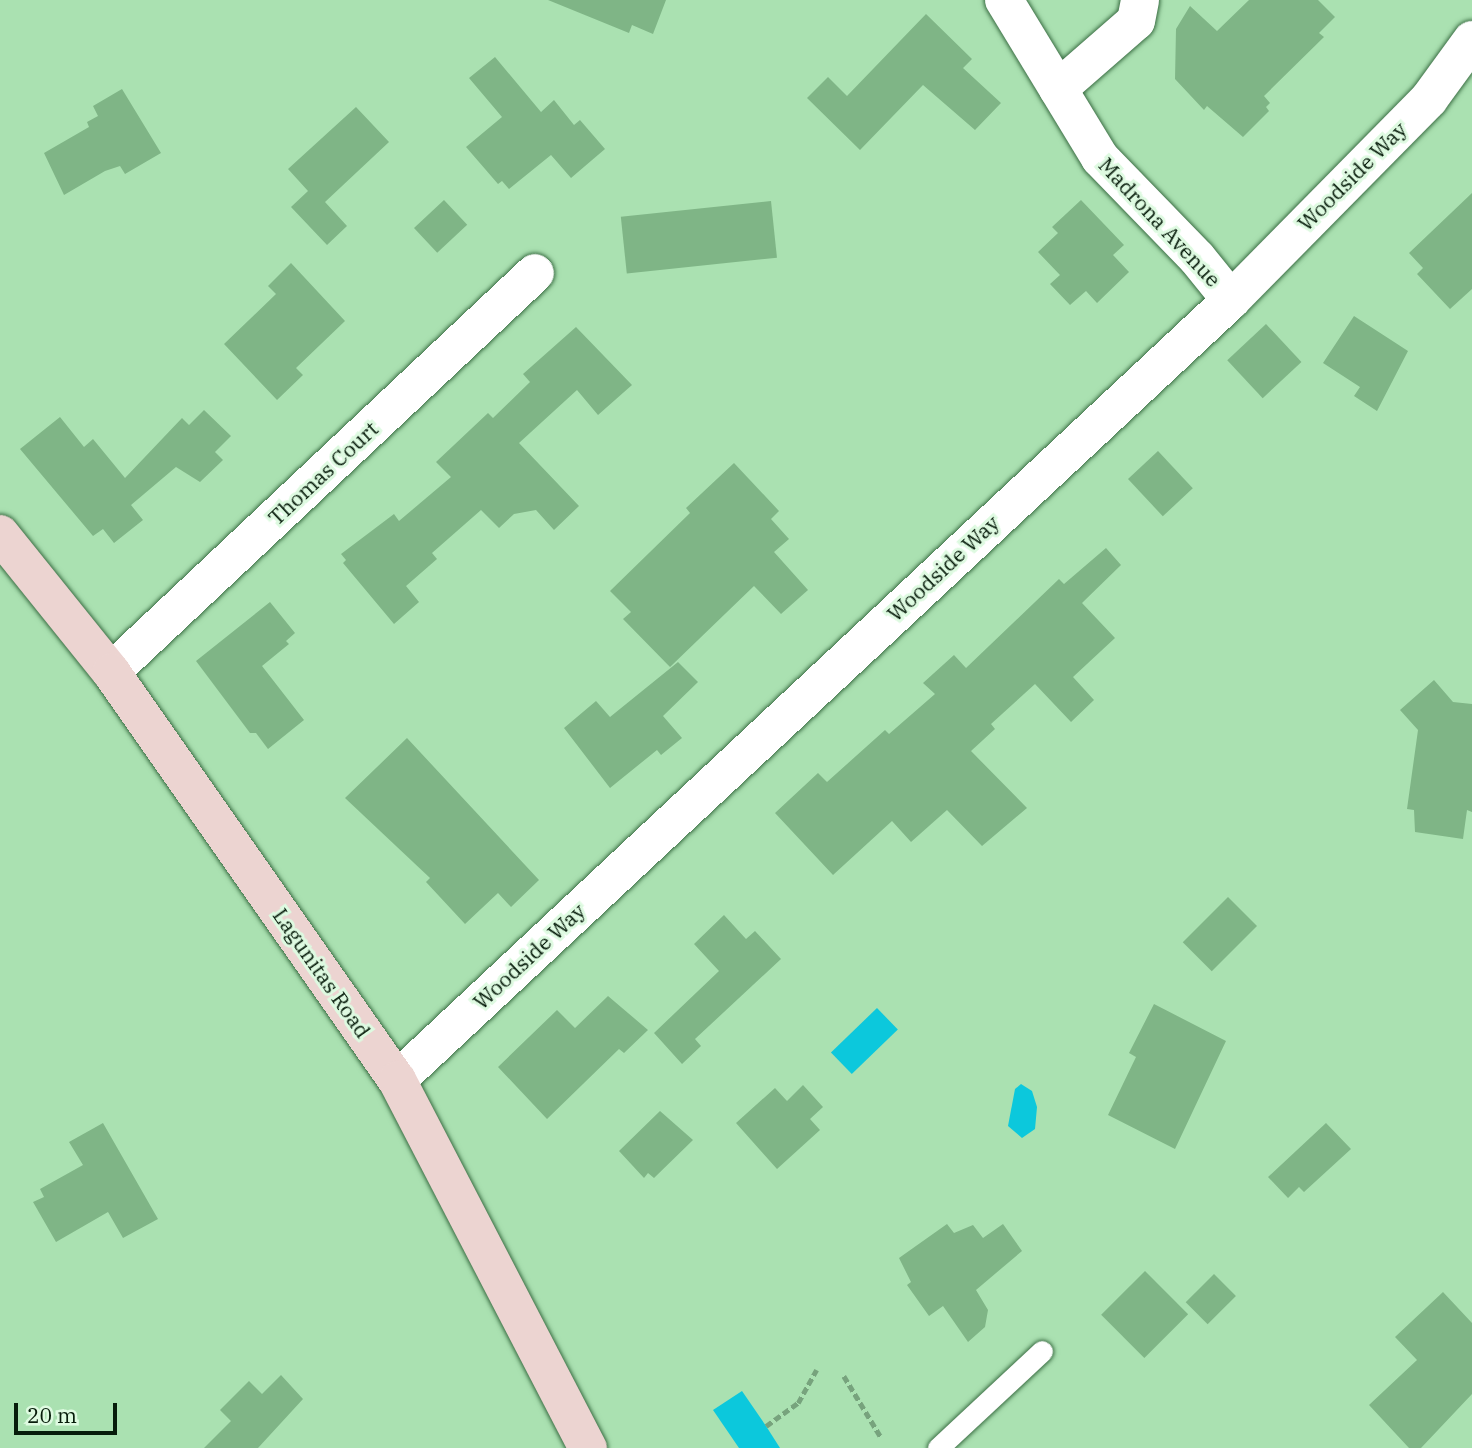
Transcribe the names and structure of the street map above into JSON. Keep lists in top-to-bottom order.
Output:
{
  "streets": {
    "street": [
      "Woodside Way",
      "Madrona Avenue",
      "Thomas Court",
      "Lagunitas Road"
    ]
  },
  "crossings": [
    ["Woodside Way", "Madrona Avenue"],
    ["Woodside Way", "Lagunitas Road"],
    ["Thomas Court", "Lagunitas Road"]
  ],
  "scale_bar": "20 m"
}
